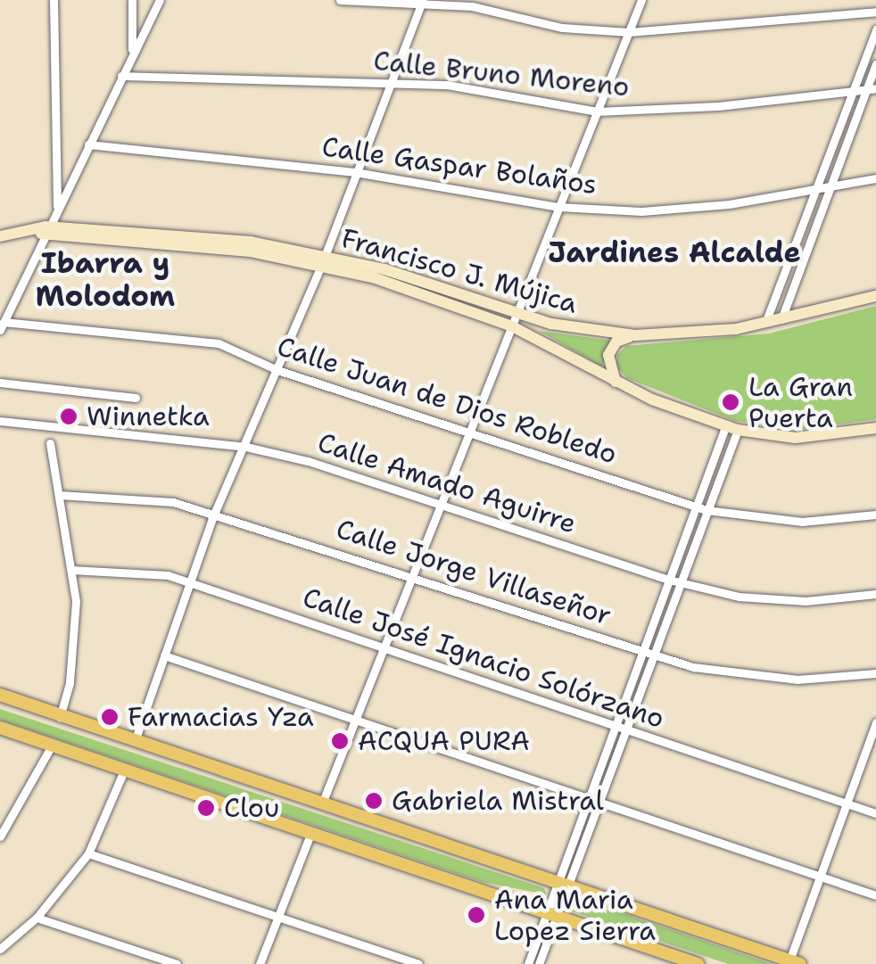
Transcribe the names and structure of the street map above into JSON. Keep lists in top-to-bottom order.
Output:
{
  "streets": {
    "street": [
      "Calle Bruno Moreno",
      "Calle Gaspar Bolaños",
      "Francisco J. Mújica",
      "Calle Juan de Dios Robledo",
      "Calle Amado Aguirre",
      "Calle Jorge Villaseñor",
      "Calle José Ignacio Solórzano"
    ]
  },
  "districts": ["Jardines Alcalde", "Ibarra y Molodom"],
  "places": [
    "La Gran Puerta",
    "Winnetka",
    "Farmacias Yza",
    "ACQUA PURA",
    "Gabriela Mistral",
    "Clou",
    "Ana Maria Lopez Sierra"
  ]
}
